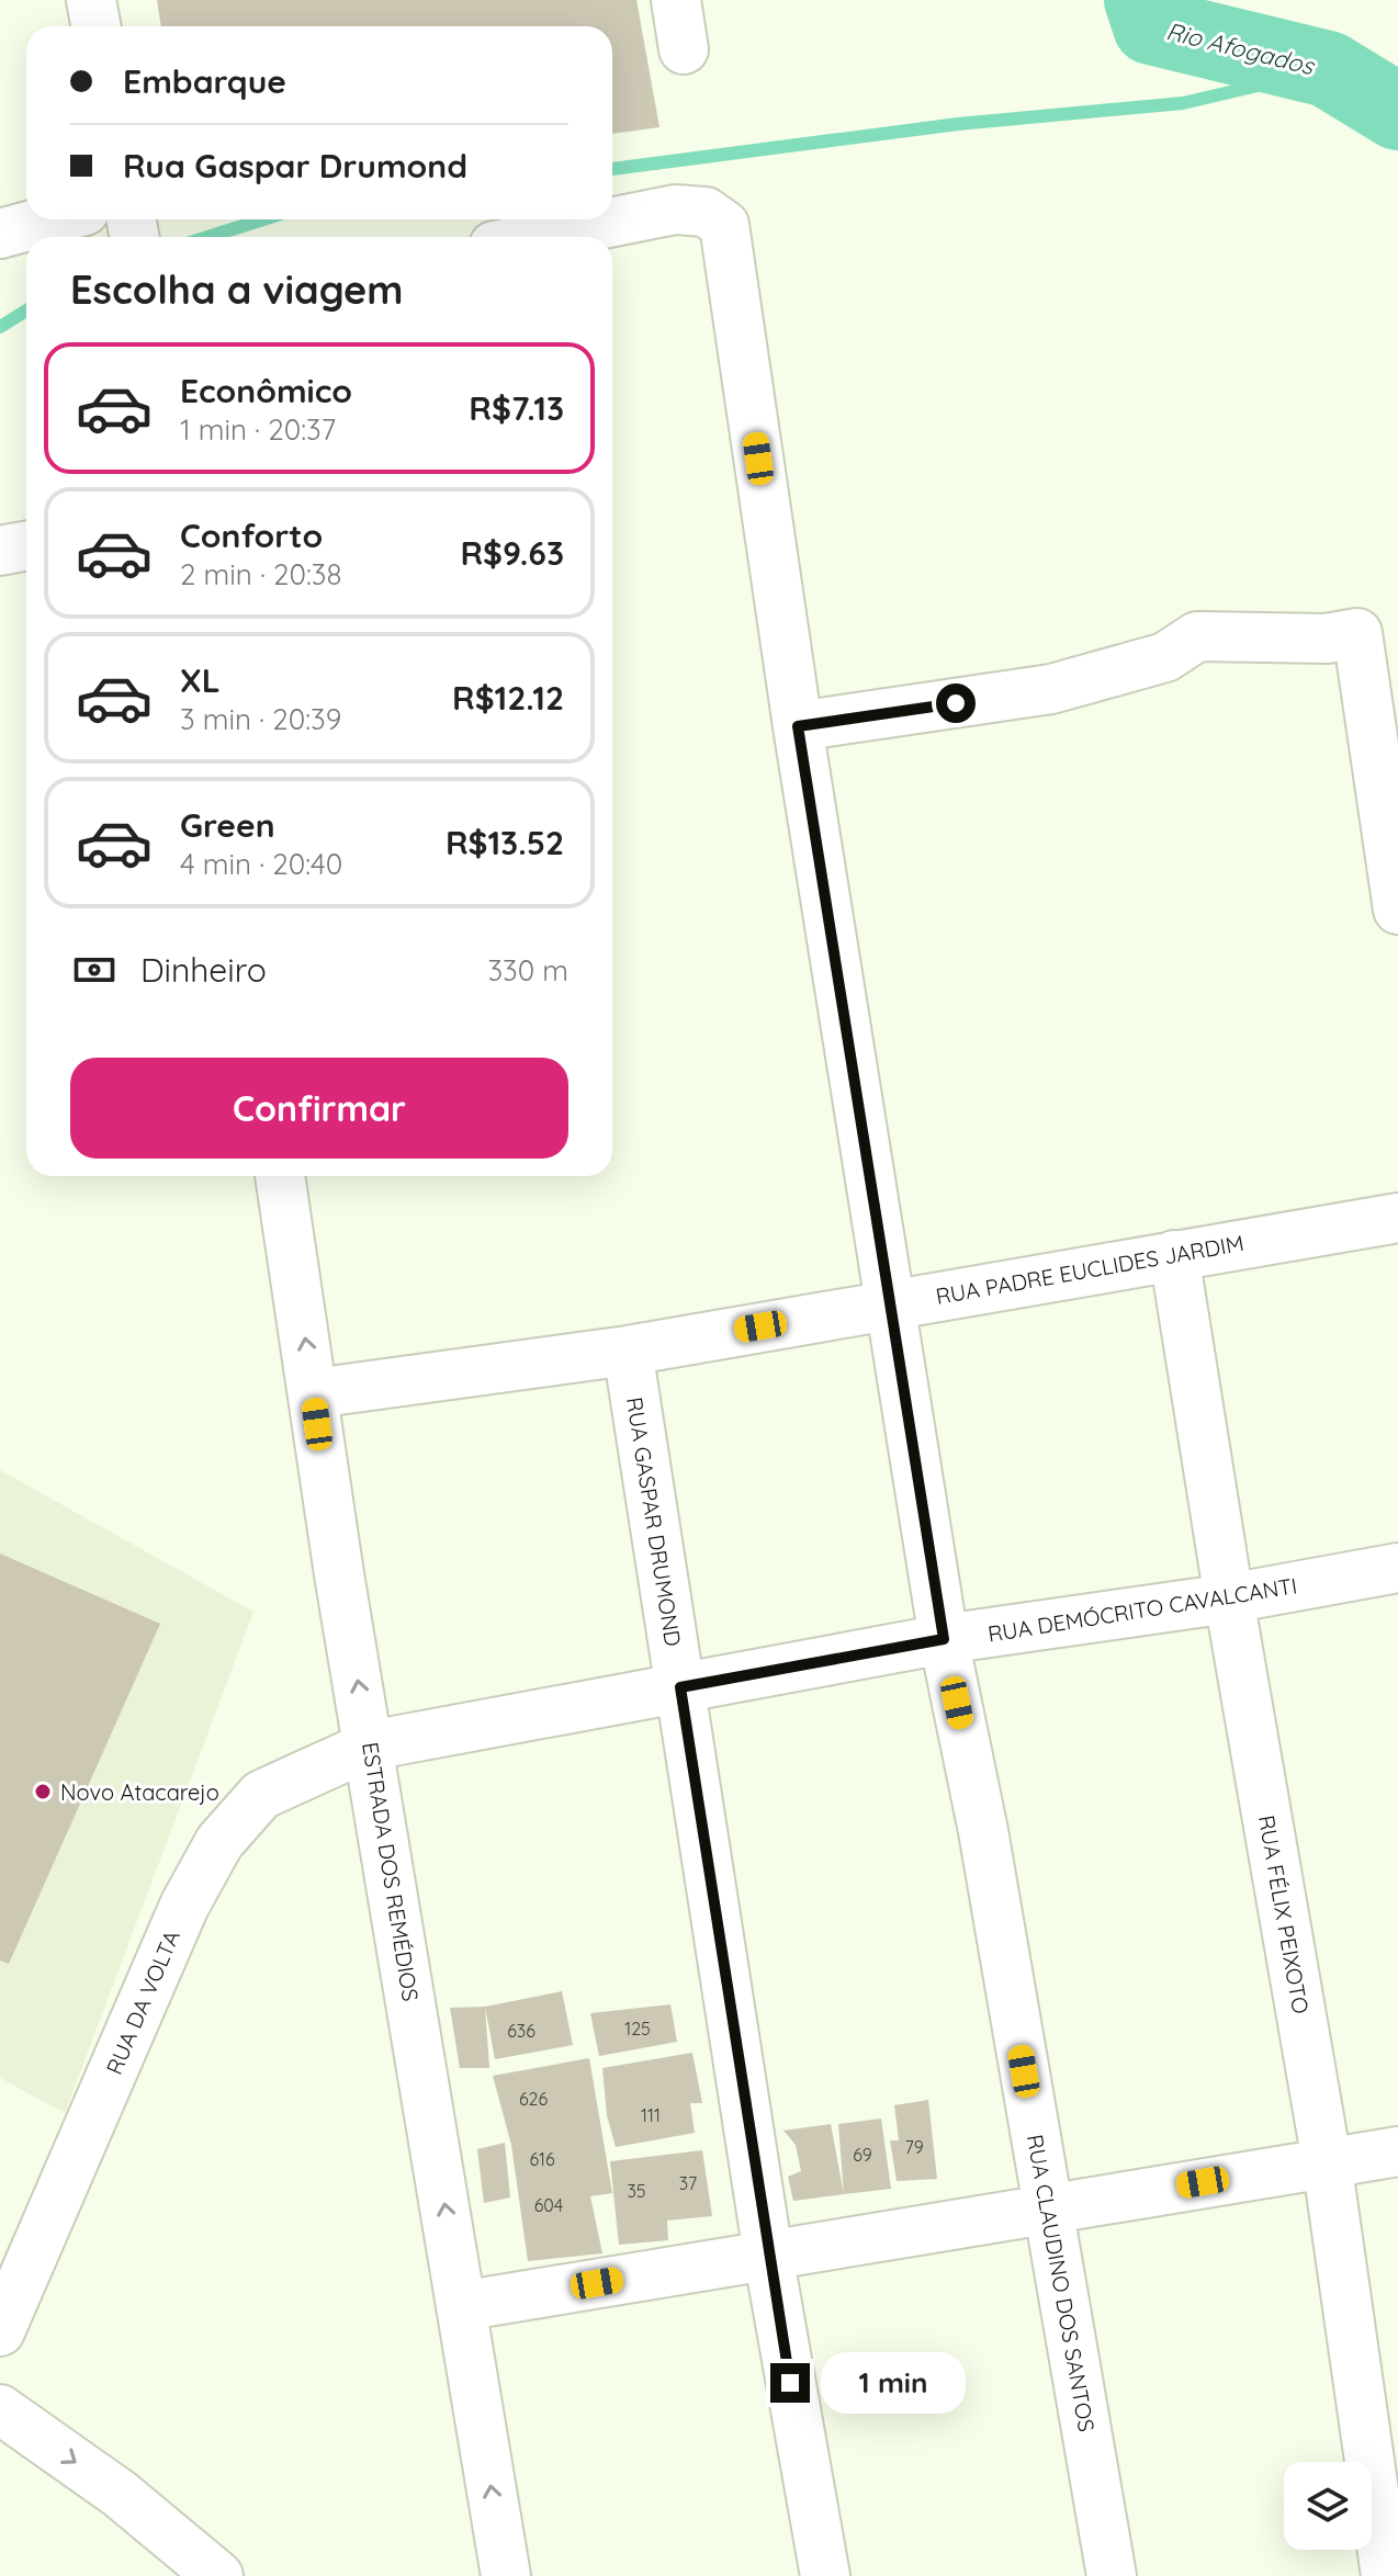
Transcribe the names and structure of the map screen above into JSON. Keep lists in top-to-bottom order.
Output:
{
  "streets": {
    "street": [
      "RUA PADRE EUCLIDES JARDIM",
      "RUA GASPAR DRUMOND",
      "RUA DEMÓCRITO CAVALCANTI",
      "ESTRADA DOS REMÉDIOS",
      "RUA FÉLIX PEIXOTO",
      "RUA DA VOLTA",
      "RUA CLAUDINO DOS SANTOS"
    ]
  },
  "crossings": [
    ["RUA PADRE EUCLIDES JARDIM", "RUA GASPAR DRUMOND"],
    ["RUA PADRE EUCLIDES JARDIM", "ESTRADA DOS REMÉDIOS"],
    ["RUA PADRE EUCLIDES JARDIM", "RUA FÉLIX PEIXOTO"],
    ["RUA PADRE EUCLIDES JARDIM", "RUA CLAUDINO DOS SANTOS"],
    ["RUA GASPAR DRUMOND", "RUA DEMÓCRITO CAVALCANTI"],
    ["RUA DEMÓCRITO CAVALCANTI", "ESTRADA DOS REMÉDIOS"],
    ["RUA DEMÓCRITO CAVALCANTI", "RUA FÉLIX PEIXOTO"],
    ["RUA DEMÓCRITO CAVALCANTI", "RUA DA VOLTA"],
    ["RUA DEMÓCRITO CAVALCANTI", "RUA CLAUDINO DOS SANTOS"],
    ["ESTRADA DOS REMÉDIOS", "RUA DA VOLTA"]
  ],
  "one_way": ["ESTRADA DOS REMÉDIOS"],
  "water": ["Rio Afogados"],
  "places": ["Novo Atacarejo"],
  "house_numbers": [
    "125",
    "636",
    "626",
    "111",
    "79",
    "69",
    "616",
    "37",
    "35",
    "604"
  ],
  "page": {
    "banner": ["Embarque", "Rua Gaspar Drumond"],
    "heading": "Escolha a viagem",
    "list": [
      {
        "name": "Econômico",
        "note": "1 min · 20:37",
        "value": "R$7.13"
      },
      {
        "name": "Conforto",
        "note": "2 min · 20:38",
        "value": "R$9.63"
      },
      {
        "name": "XL",
        "note": "3 min · 20:39",
        "value": "R$12.12"
      },
      {
        "name": "Green",
        "note": "4 min · 20:40",
        "value": "R$13.52"
      }
    ],
    "pay": ["Dinheiro", "330 m"],
    "buttons": "Confirmar",
    "bubble": "1 min"
  }
}
